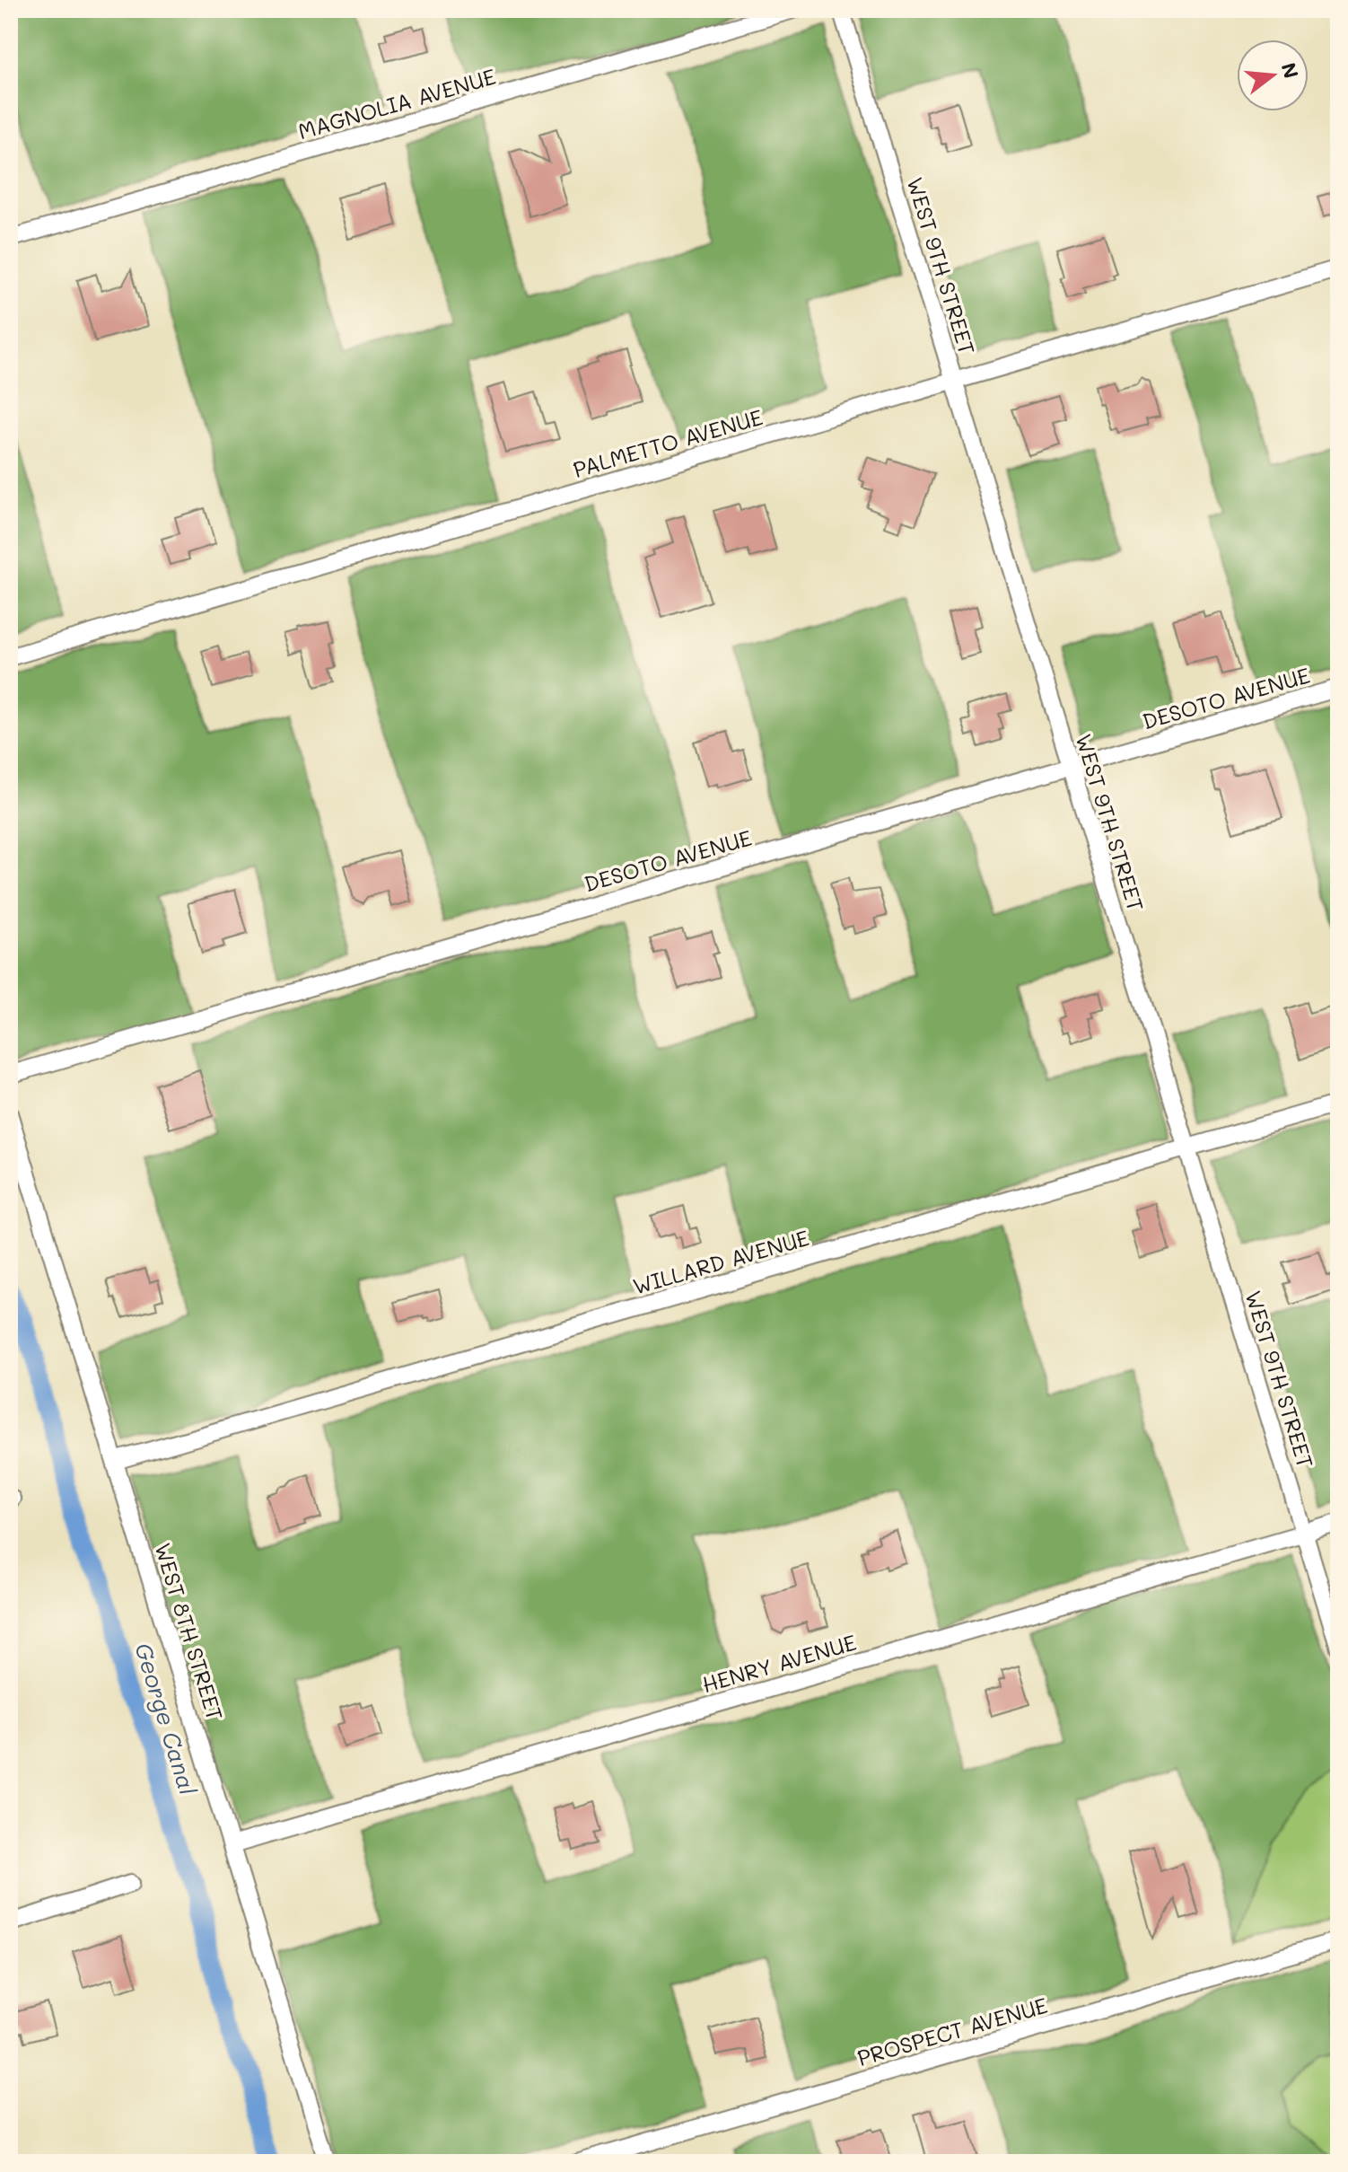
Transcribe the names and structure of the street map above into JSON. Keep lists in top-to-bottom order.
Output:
{
  "streets": {
    "street": [
      "MAGNOLIA AVENUE",
      "WEST 9TH STREET",
      "PALMETTO AVENUE",
      "DESOTO AVENUE",
      "WILLARD AVENUE",
      "WEST 8TH STREET",
      "HENRY AVENUE",
      "PROSPECT AVENUE"
    ]
  },
  "crossings": [
    ["WEST 9TH STREET", "PALMETTO AVENUE"],
    ["WEST 9TH STREET", "DESOTO AVENUE"],
    ["WEST 9TH STREET", "WILLARD AVENUE"],
    ["WEST 9TH STREET", "HENRY AVENUE"],
    ["WILLARD AVENUE", "WEST 8TH STREET"],
    ["WEST 8TH STREET", "HENRY AVENUE"]
  ],
  "water": ["George Canal"],
  "north": "right"
}
